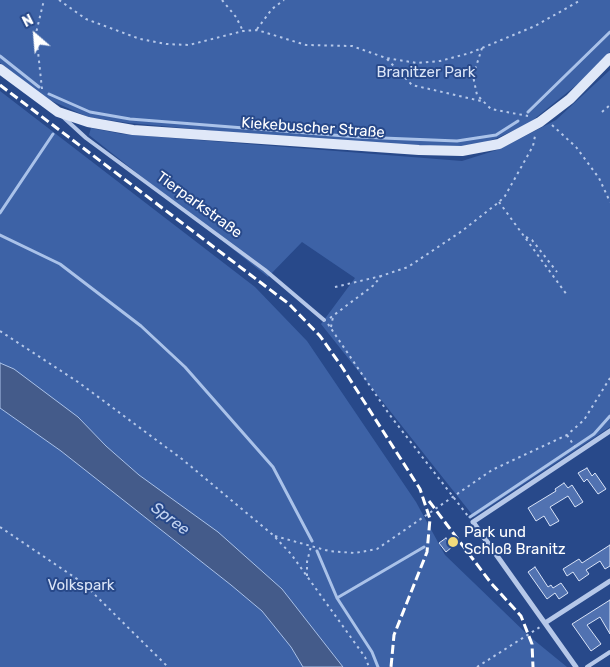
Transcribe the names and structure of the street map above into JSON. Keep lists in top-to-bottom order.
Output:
{
  "streets": {
    "street": ["Kiekebuscher Straße"],
    "lane": ["Tierparkstraße"]
  },
  "crossings": [
    ["Kiekebuscher Straße", "Tierparkstraße"]
  ],
  "water": ["Spree"],
  "parks": ["Branitzer Park", "Volkspark"],
  "places": ["Park und Schloß Branitz"],
  "north": "top left"
}
